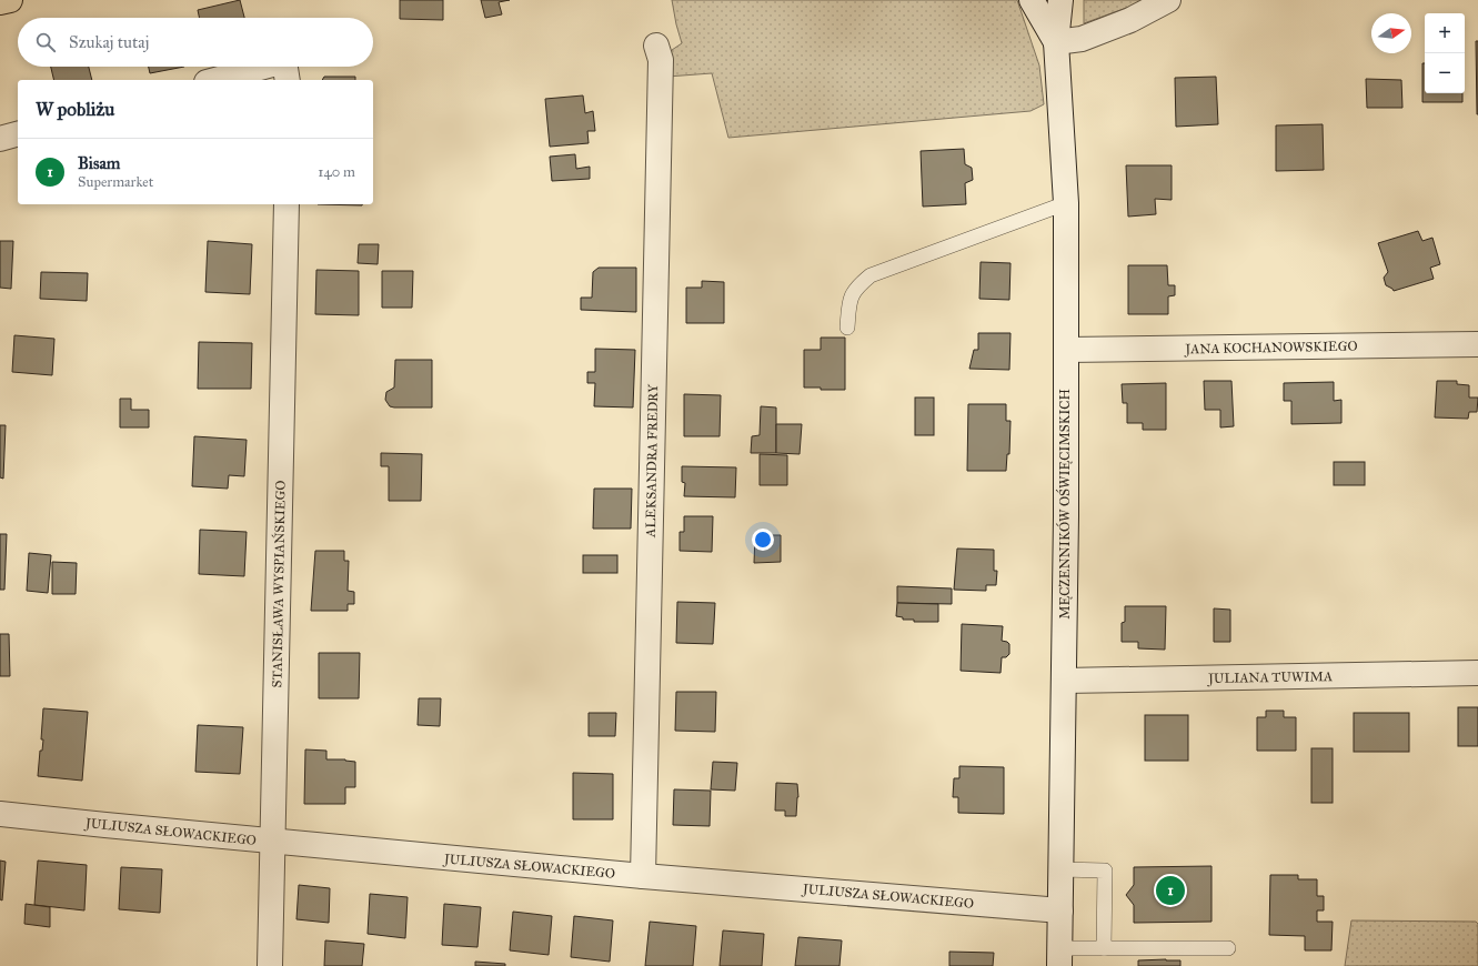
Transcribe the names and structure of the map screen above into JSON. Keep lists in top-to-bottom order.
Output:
{
  "streets": {
    "street": [
      "JANA KOCHANOWSKIEGO",
      "ALEKSANDRA FREDRY",
      "MĘCZENNIKÓW OŚWIĘCIMSKICH",
      "STANISŁAWA WYSPIAŃSKIEGO",
      "JULIANA TUWIMA",
      "JULIUSZA SŁOWACKIEGO"
    ]
  },
  "crossings": [
    ["JANA KOCHANOWSKIEGO", "MĘCZENNIKÓW OŚWIĘCIMSKICH"],
    ["ALEKSANDRA FREDRY", "JULIUSZA SŁOWACKIEGO"],
    ["MĘCZENNIKÓW OŚWIĘCIMSKICH", "JULIANA TUWIMA"],
    ["MĘCZENNIKÓW OŚWIĘCIMSKICH", "JULIUSZA SŁOWACKIEGO"],
    ["STANISŁAWA WYSPIAŃSKIEGO", "JULIUSZA SŁOWACKIEGO"]
  ],
  "north": "right",
  "page": {
    "map_buttons": ["+", "−"],
    "search": "Szukaj tutaj",
    "heading": "W pobliżu",
    "list": [
      {
        "mark": "1",
        "name": "Bisam",
        "note": "Supermarket",
        "value": "140 m"
      }
    ],
    "pins": "1"
  }
}
